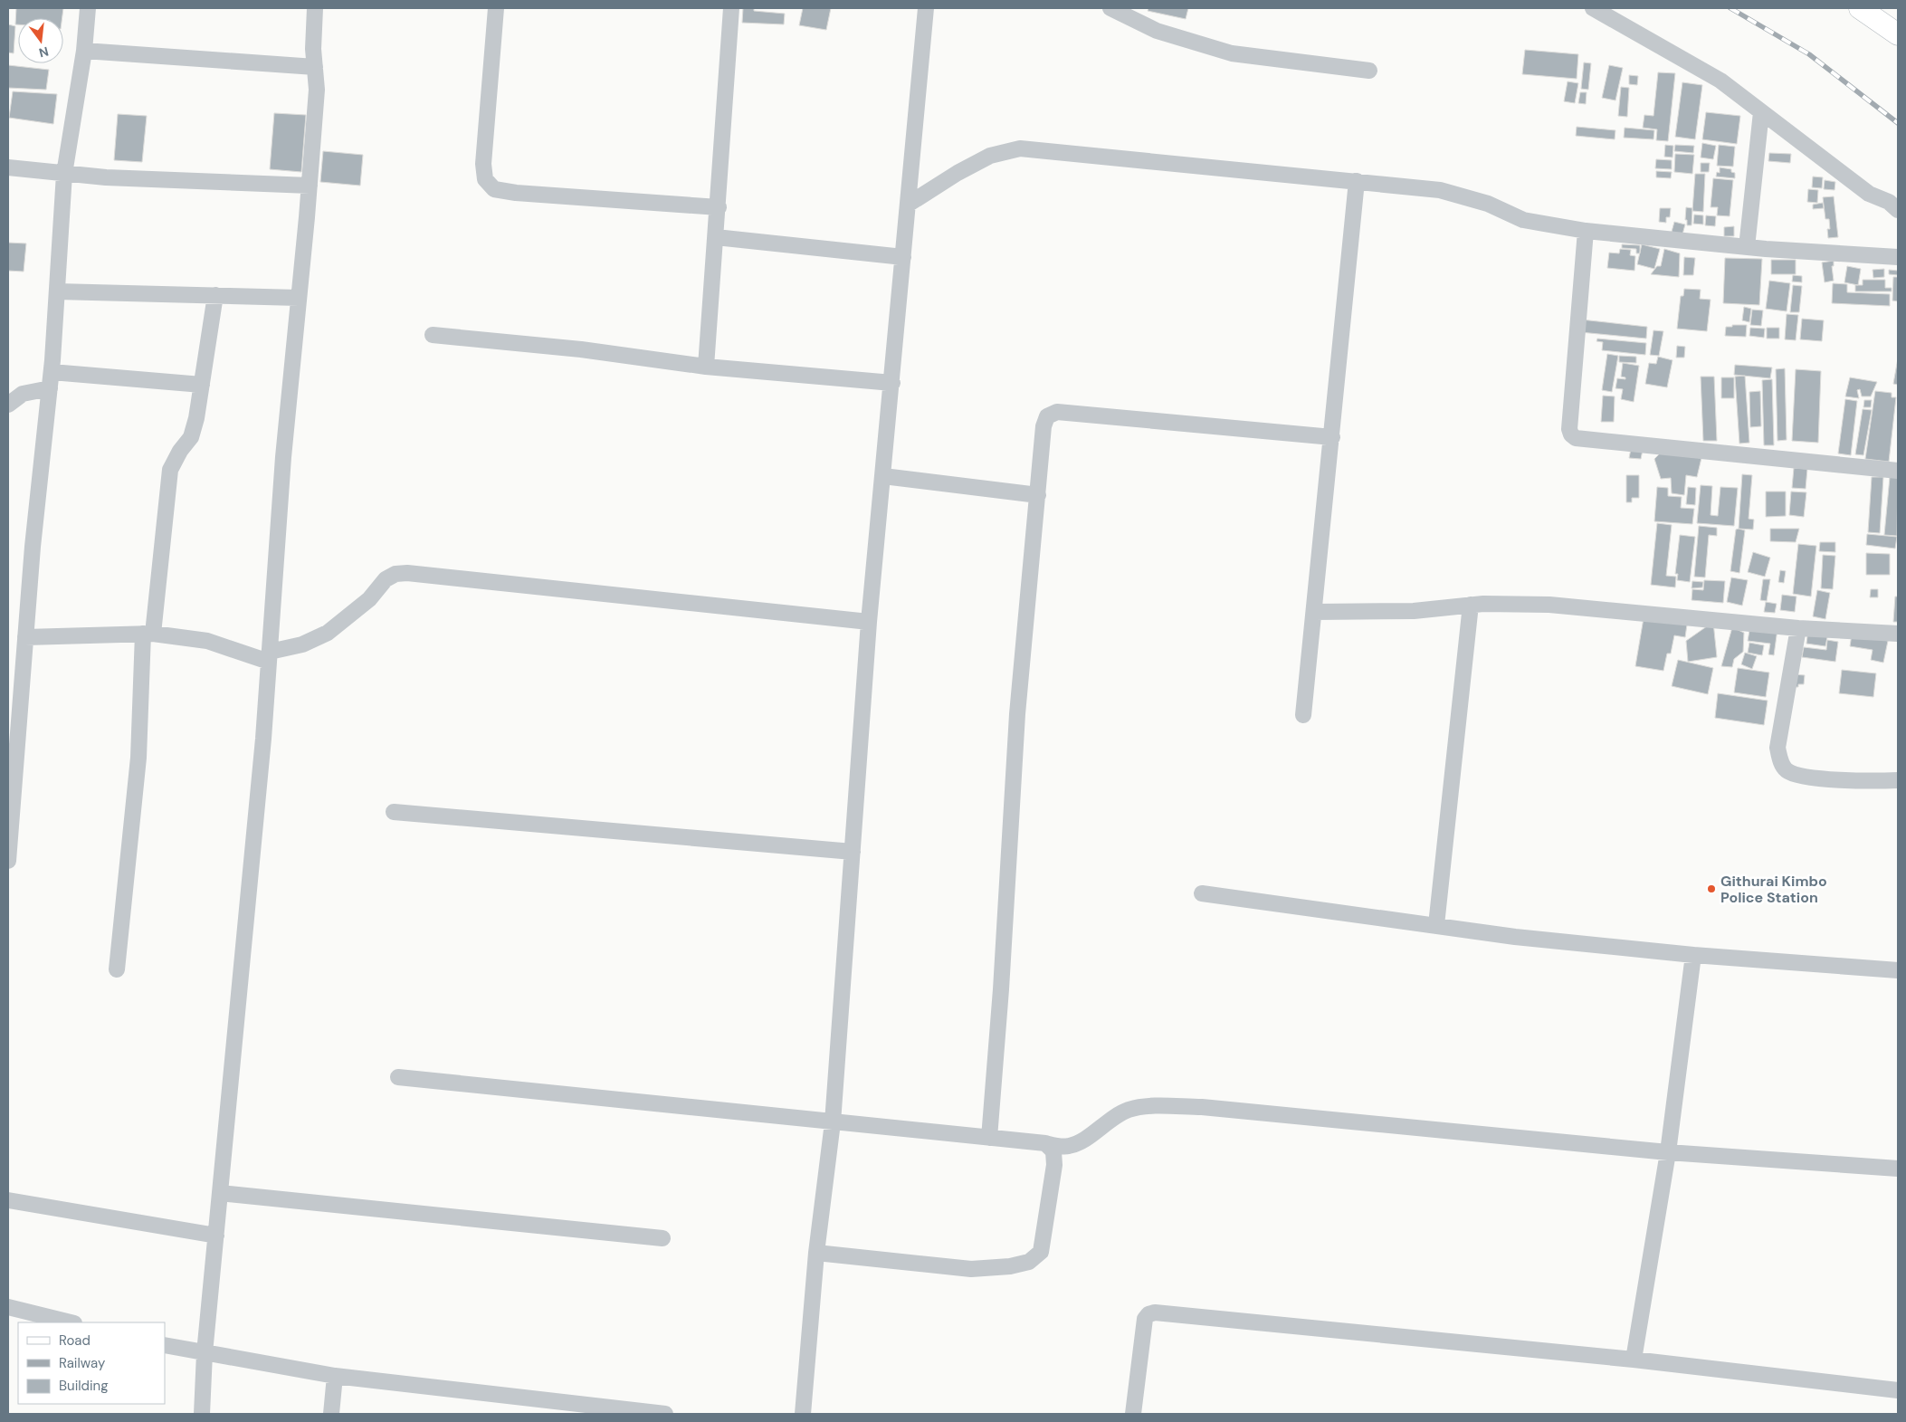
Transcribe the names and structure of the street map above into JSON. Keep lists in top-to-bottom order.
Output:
{
  "places": ["Githurai Kimbo Police Station"],
  "legend": ["Road", "Railway", "Building"],
  "north": "bottom"
}
